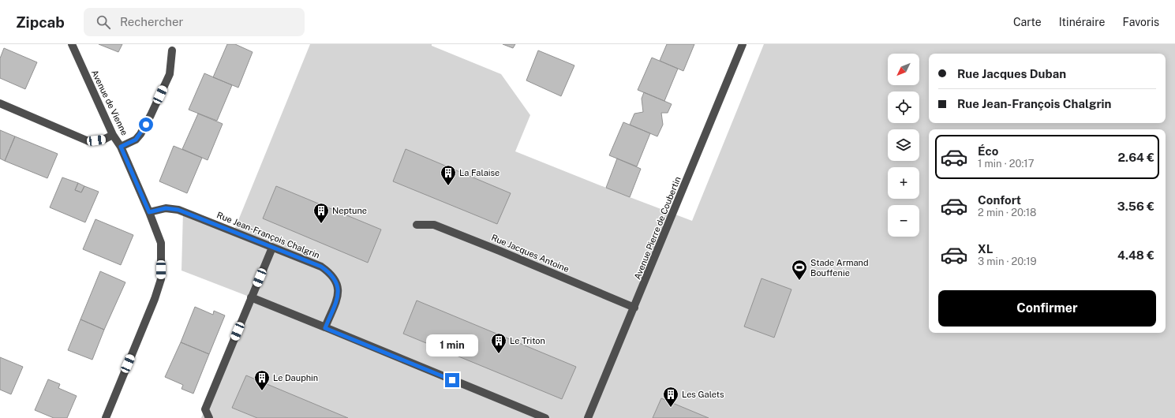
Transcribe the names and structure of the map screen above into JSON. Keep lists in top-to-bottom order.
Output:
{
  "streets": {
    "street": [
      "Avenue de Vienne",
      "Avenue Pierre de Coubertin",
      "Rue Jean-François Chalgrin",
      "Rue Jacques Antoine"
    ]
  },
  "crossings": [
    ["Avenue de Vienne", "Rue Jean-François Chalgrin"],
    ["Avenue Pierre de Coubertin", "Rue Jacques Antoine"]
  ],
  "places": {
    "building": [
      "La Falaise",
      "Neptune",
      "Le Triton",
      "Le Dauphin",
      "Les Galets"
    ],
    "sports": ["Stade Armand Bouffenie"]
  },
  "north": "bottom left",
  "page": {
    "header": "Zipcab",
    "search": "Rechercher",
    "nav": ["Carte", "Itinéraire", "Favoris"],
    "map_buttons": ["+", "−"],
    "banner": ["Rue Jacques Duban", "Rue Jean-François Chalgrin"],
    "list": [
      {
        "name": "Éco",
        "note": "1 min · 20:17",
        "value": "2.64 €"
      },
      {
        "name": "Confort",
        "note": "2 min · 20:18",
        "value": "3.56 €"
      },
      {
        "name": "XL",
        "note": "3 min · 20:19",
        "value": "4.48 €"
      }
    ],
    "buttons": "Confirmer",
    "bubble": "1 min"
  }
}
